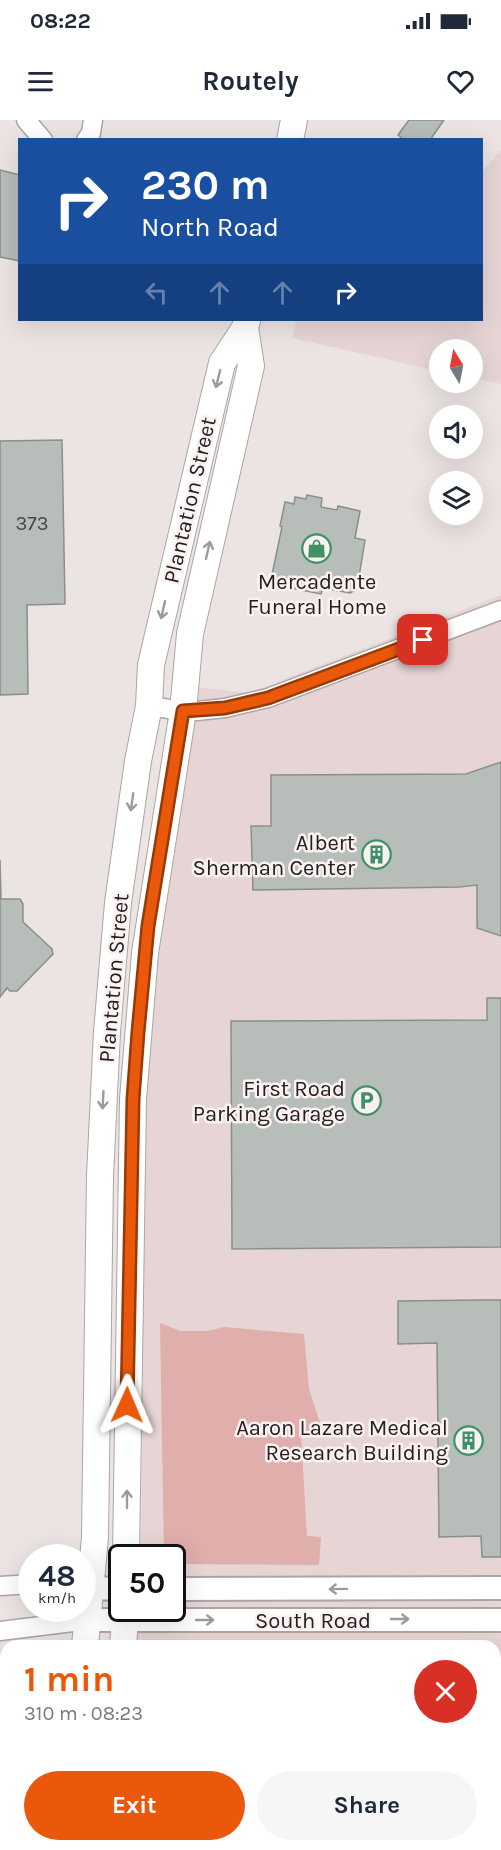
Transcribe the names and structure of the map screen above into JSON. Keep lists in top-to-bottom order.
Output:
{
  "streets": {
    "main road": ["Plantation Street"],
    "street": ["South Road"]
  },
  "places": {
    "shop": ["Mercadente Funeral Home"],
    "building": ["Albert Sherman Center", "Aaron Lazare Medical Research Building"],
    "parking": ["First Road Parking Garage"]
  },
  "house_numbers": ["373"],
  "north": "top",
  "page": {
    "status": "08:22",
    "header": "Routely",
    "turn": ["230 m", "North Road"],
    "speed": "48 km/h",
    "limit": "50",
    "heading": ["1 min", "310 m · 08:23"],
    "buttons": ["Exit", "Share"]
  }
}
